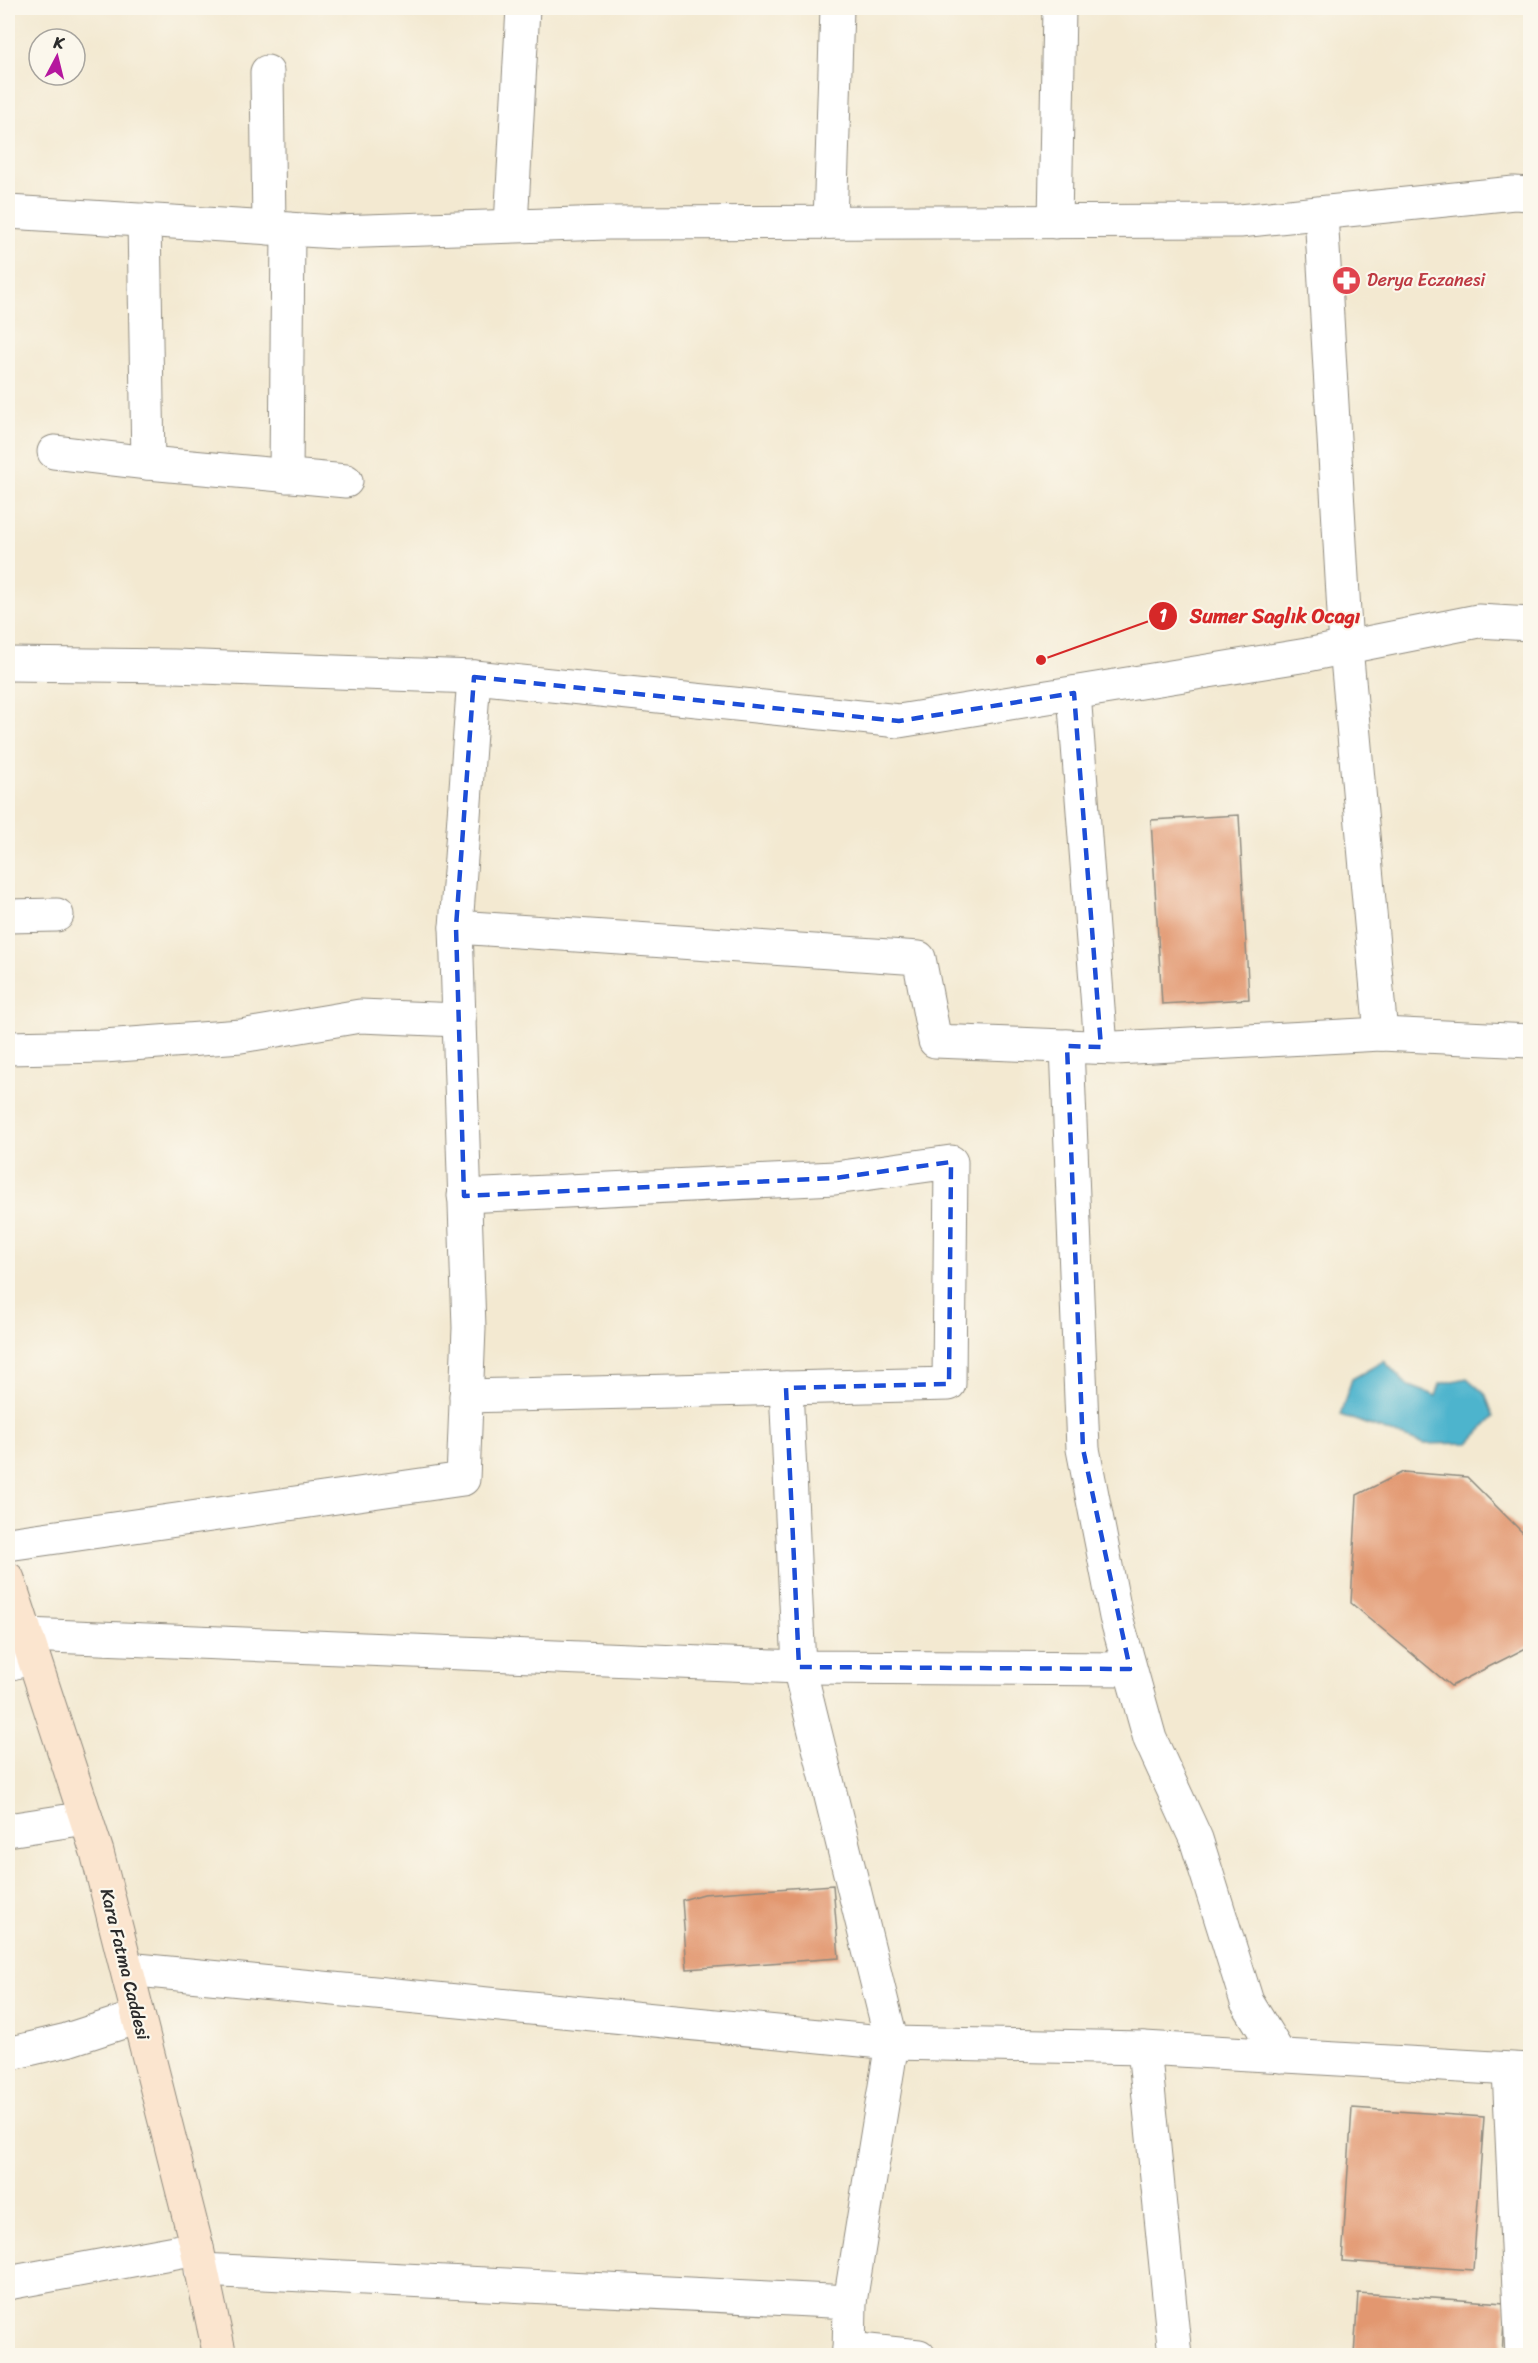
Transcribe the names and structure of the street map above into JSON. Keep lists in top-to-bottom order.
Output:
{
  "streets": {
    "main road": ["Kara Fatma Caddesi"]
  },
  "places": {
    "pharmacy": ["Derya Eczanesi"],
    "other": ["Sumer Saglık Ocagı"]
  },
  "north": "top"
}
